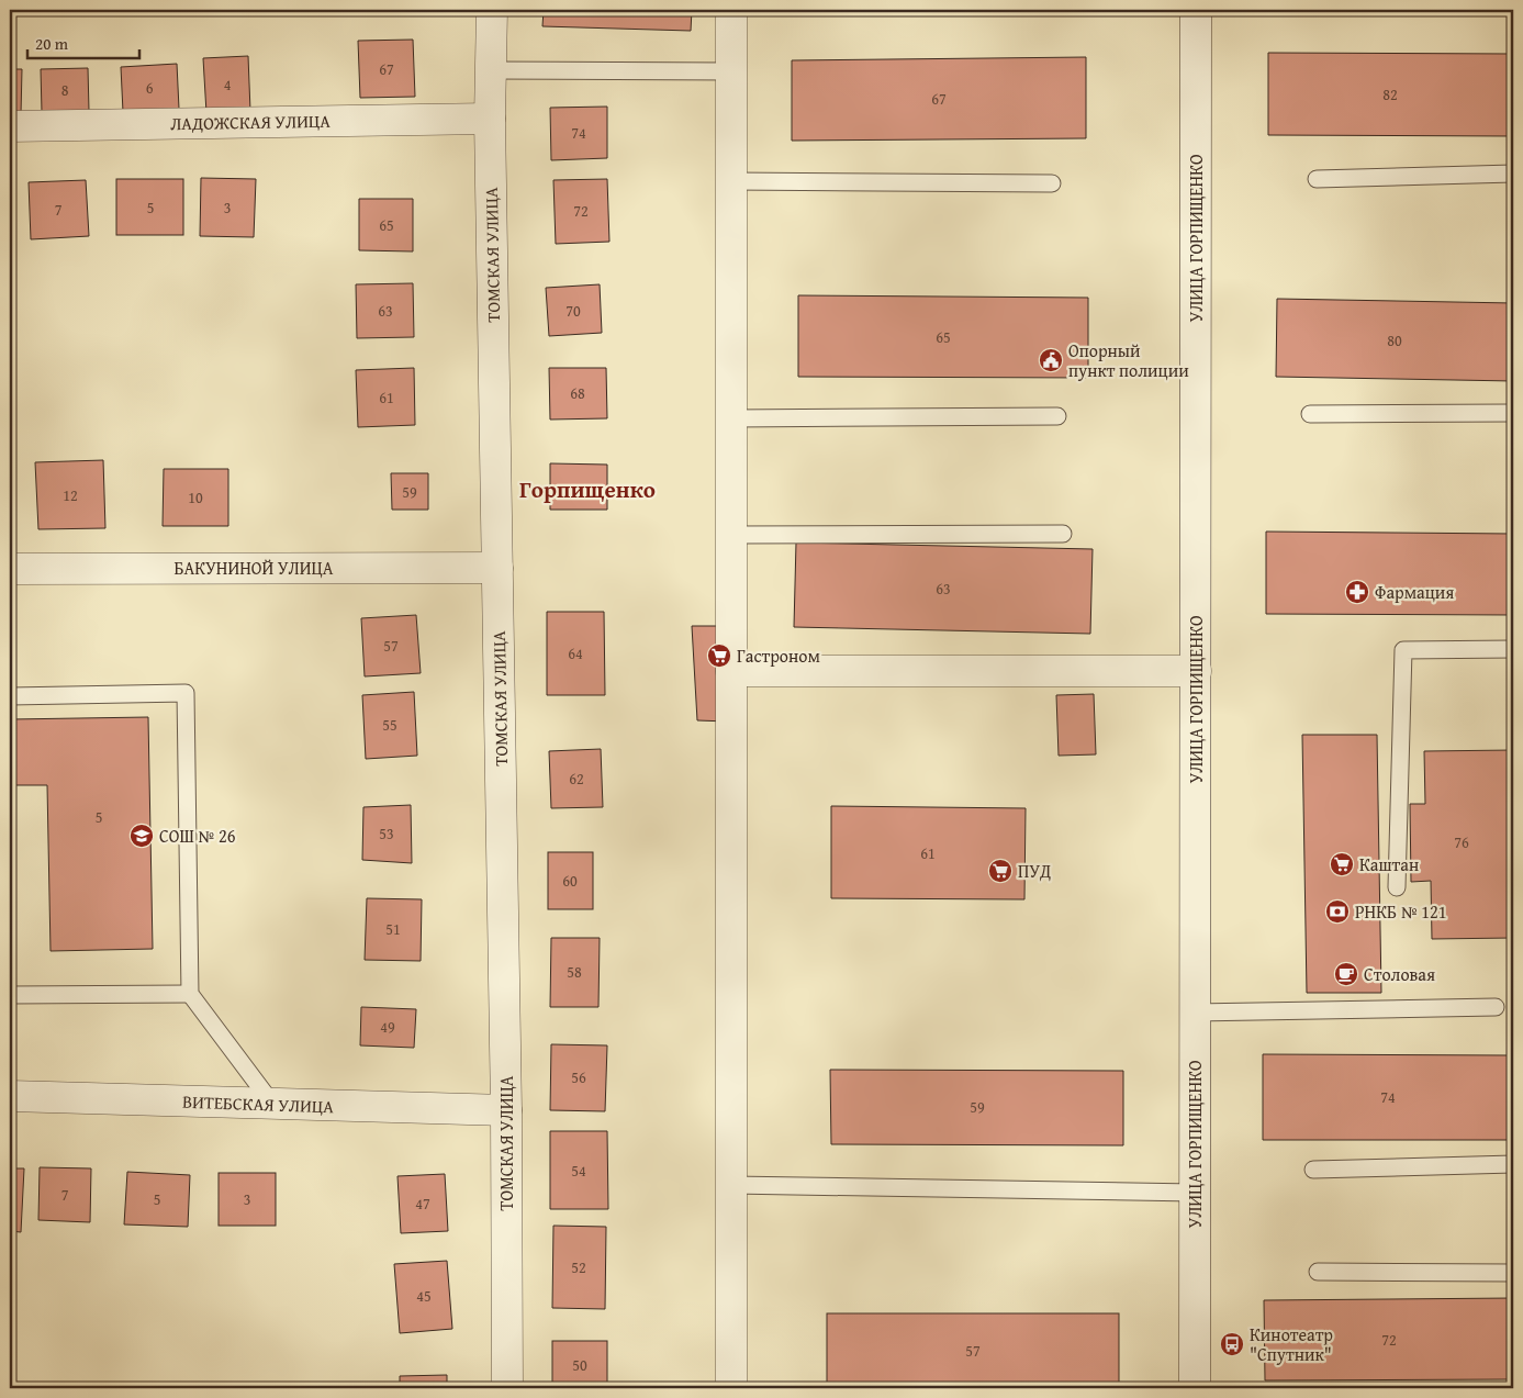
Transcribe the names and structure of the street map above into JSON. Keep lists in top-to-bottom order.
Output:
{
  "streets": {
    "street": [
      "ЛАДОЖСКАЯ УЛИЦА",
      "УЛИЦА ГОРПИЩЕНКО",
      "ТОМСКАЯ УЛИЦА",
      "БАКУНИНОЙ УЛИЦА",
      "ВИТЕБСКАЯ УЛИЦА"
    ]
  },
  "crossings": [
    ["ЛАДОЖСКАЯ УЛИЦА", "ТОМСКАЯ УЛИЦА"],
    ["ТОМСКАЯ УЛИЦА", "БАКУНИНОЙ УЛИЦА"],
    ["ТОМСКАЯ УЛИЦА", "ВИТЕБСКАЯ УЛИЦА"]
  ],
  "districts": ["Горпищенко"],
  "places": {
    "public building": ["Опорный пункт полиции"],
    "pharmacy": ["Фармация"],
    "supermarket": ["Гастроном", "Каштан", "ПУД"],
    "school or university": ["СОШ № 26"],
    "bank": ["РНКБ № 121"],
    "cafe": ["Столовая"],
    "bus stop": ["Кинотеатр \"Спутник\""]
  },
  "house_numbers": [
    "67",
    "4",
    "6",
    "8",
    "82",
    "67",
    "74",
    "5",
    "3",
    "7",
    "72",
    "65",
    "63",
    "70",
    "65",
    "80",
    "68",
    "61",
    "59",
    "12",
    "10",
    "63",
    "57",
    "64",
    "55",
    "62",
    "5",
    "53",
    "76",
    "61",
    "60",
    "51",
    "58",
    "49",
    "56",
    "74",
    "59",
    "54",
    "7",
    "5",
    "3",
    "47",
    "52",
    "45",
    "72",
    "57",
    "50"
  ],
  "scale_bar": "20 m"
}
